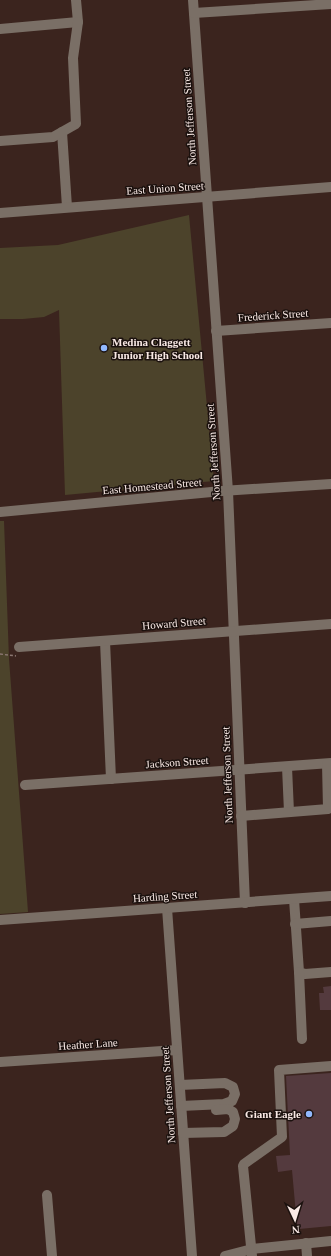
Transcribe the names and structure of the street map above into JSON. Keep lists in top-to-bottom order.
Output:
{
  "streets": {
    "street": [
      "North Jefferson Street",
      "East Union Street",
      "Frederick Street",
      "East Homestead Street",
      "Howard Street",
      "Jackson Street",
      "Harding Street",
      "Heather Lane"
    ]
  },
  "crossings": [
    ["North Jefferson Street", "East Union Street"],
    ["North Jefferson Street", "Frederick Street"],
    ["North Jefferson Street", "East Homestead Street"],
    ["North Jefferson Street", "Howard Street"],
    ["North Jefferson Street", "Jackson Street"],
    ["North Jefferson Street", "Harding Street"],
    ["North Jefferson Street", "Heather Lane"]
  ],
  "places": ["Medina Claggett Junior High School", "Giant Eagle"],
  "north": "bottom"
}
